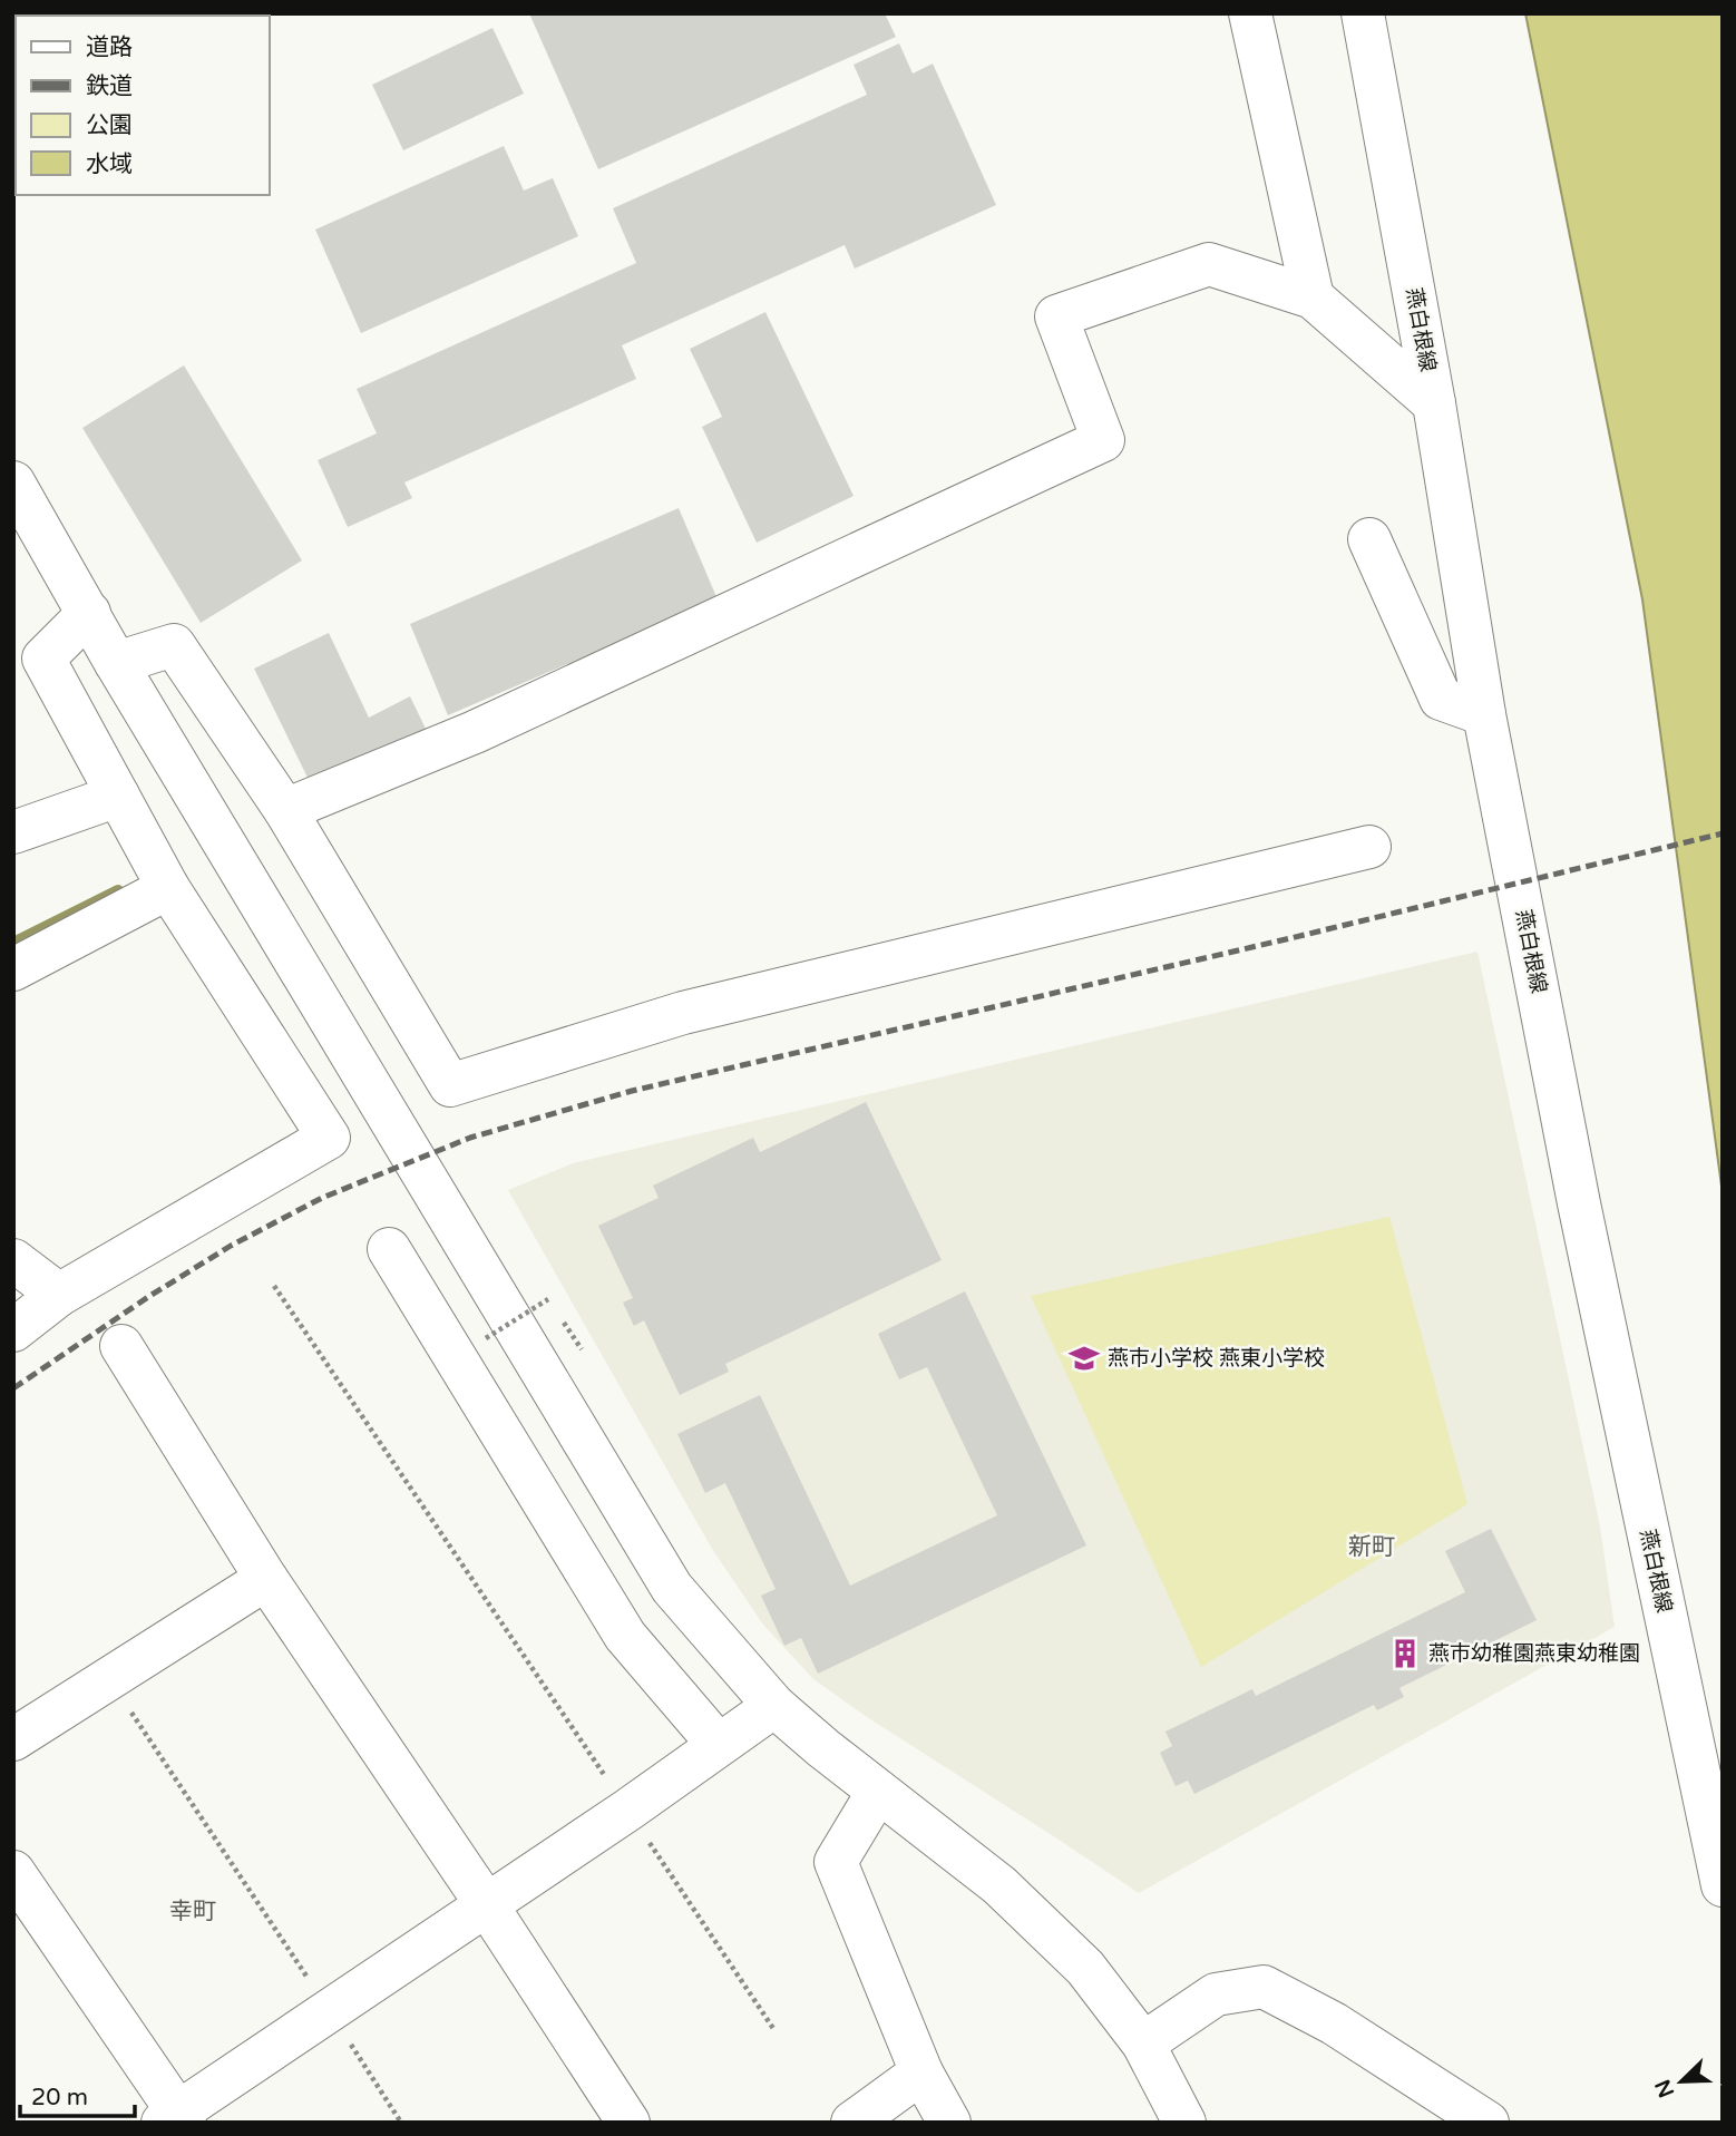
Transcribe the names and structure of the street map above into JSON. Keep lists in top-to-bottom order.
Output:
{
  "streets": {
    "street": ["燕白根線"]
  },
  "districts": ["新町", "幸町"],
  "places": {
    "school or university": ["燕市小学校 燕東小学校"],
    "building": ["燕市幼稚園燕東幼稚園"]
  },
  "legend": [
    "道路",
    "鉄道",
    "公園",
    "水域"
  ],
  "scale_bar": "20 m",
  "north": "bottom left"
}
